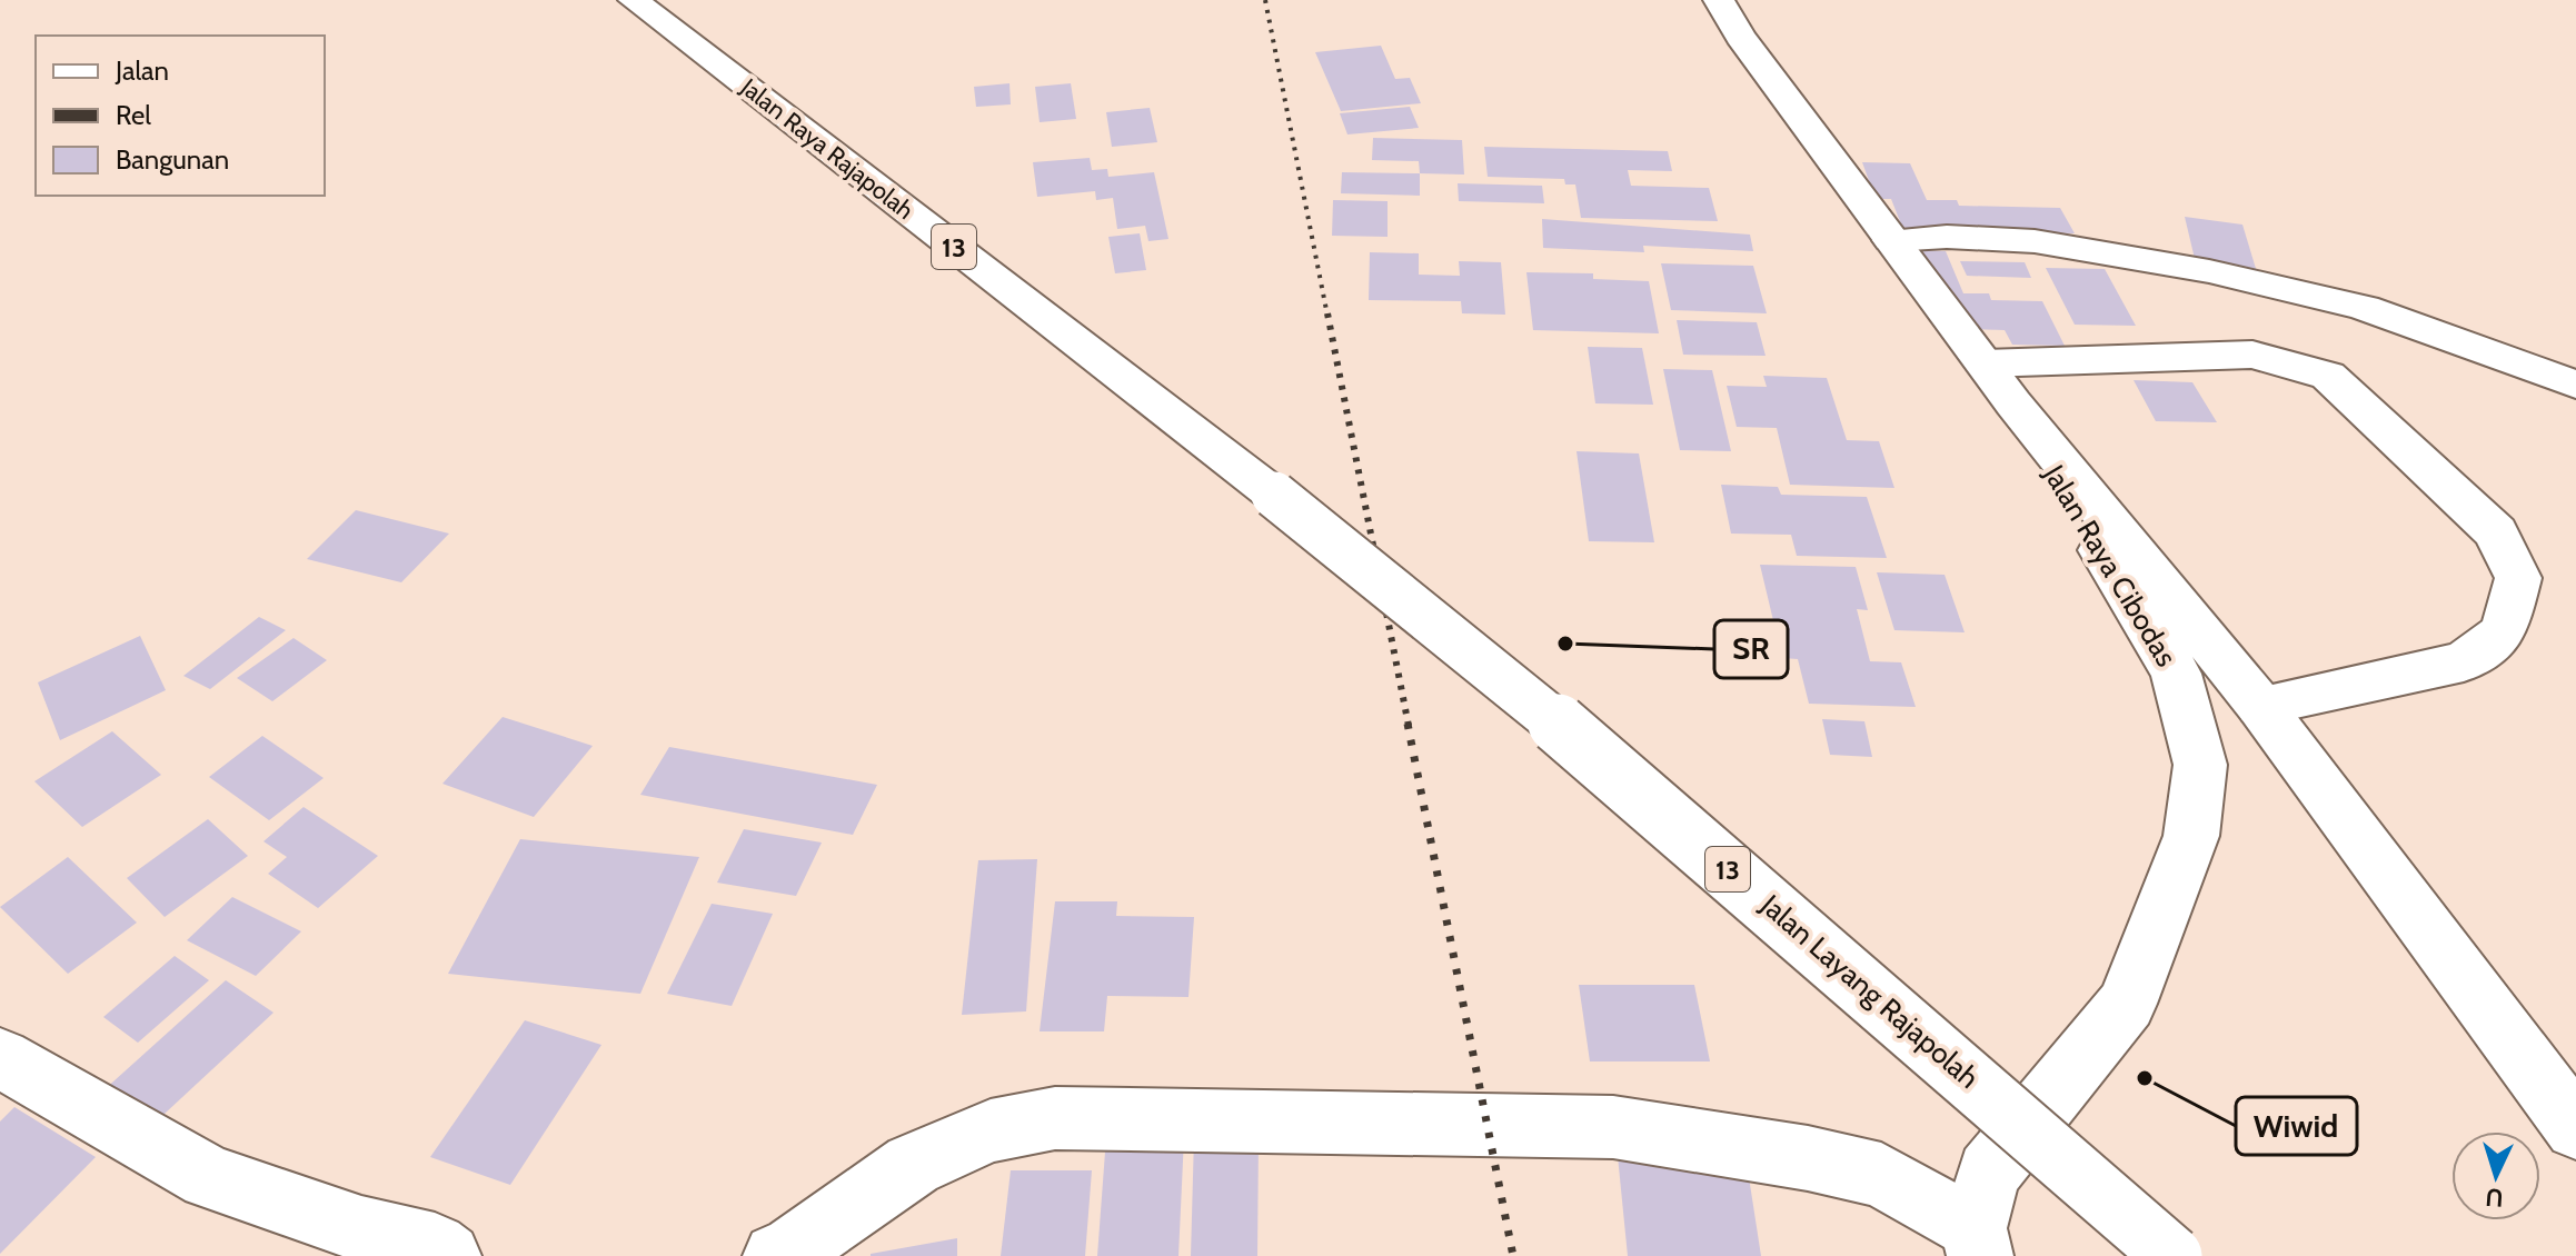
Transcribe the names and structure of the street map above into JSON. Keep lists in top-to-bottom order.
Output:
{
  "streets": {
    "main road": [
      "Jalan Raya Rajapolah",
      "13",
      "Jalan Raya Cibodas",
      "Jalan Layang Rajapolah"
    ]
  },
  "crossings": [
    ["Jalan Raya Rajapolah", "Jalan Layang Rajapolah"]
  ],
  "places": ["SR", "Wiwid"],
  "legend": ["Jalan", "Rel", "Bangunan"],
  "north": "bottom"
}
